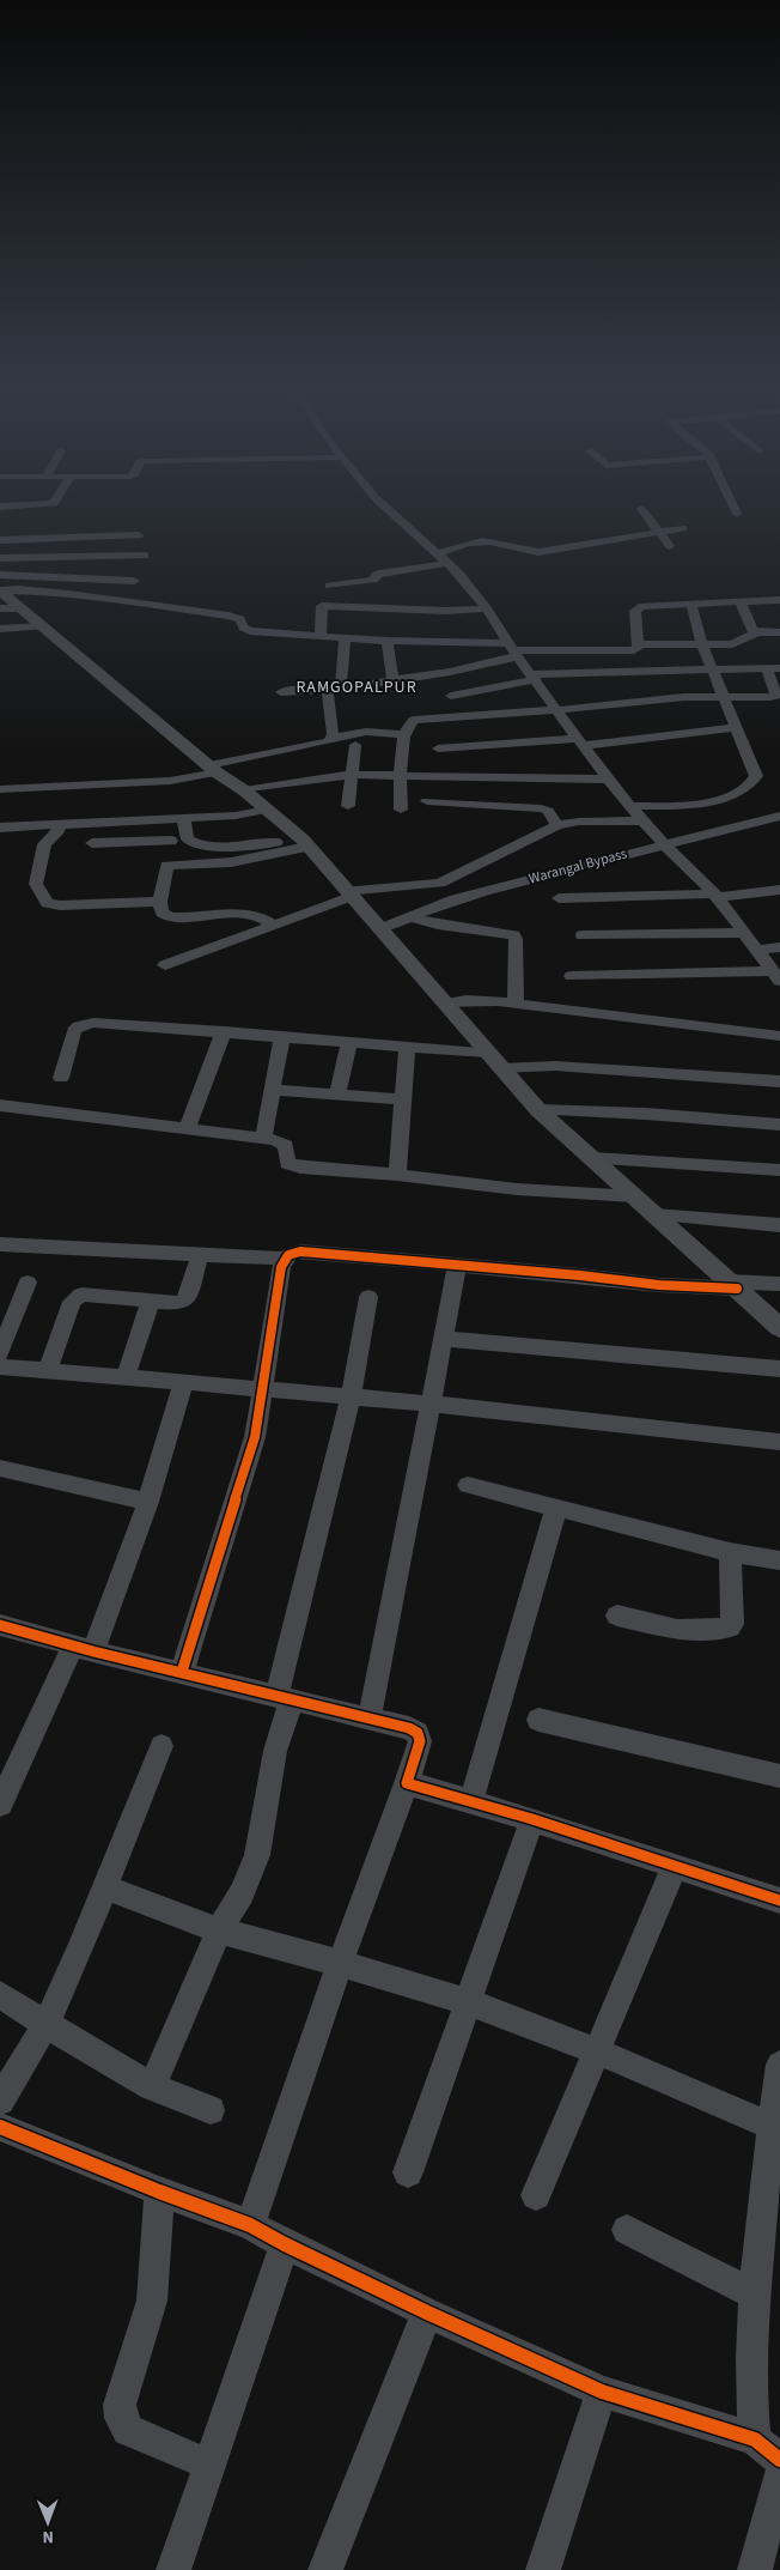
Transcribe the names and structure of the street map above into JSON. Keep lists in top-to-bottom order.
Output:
{
  "streets": {
    "street": ["Warangal Bypass"]
  },
  "districts": ["RAMGOPALPUR"],
  "north": "bottom"
}
